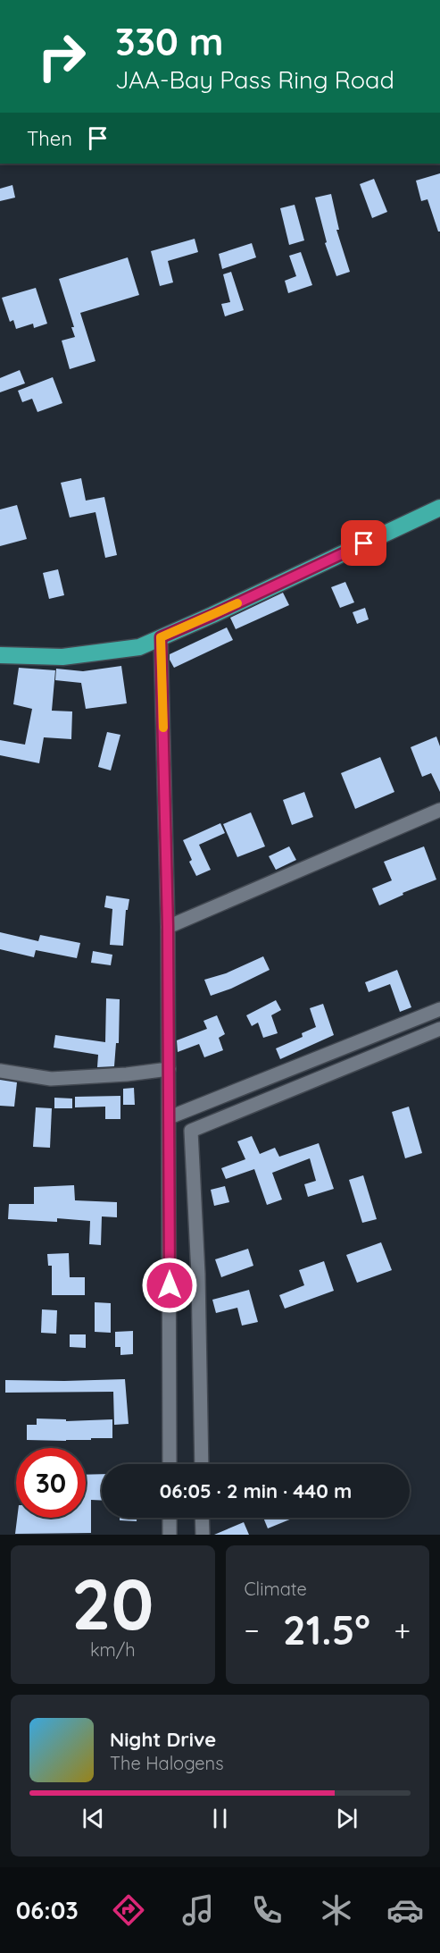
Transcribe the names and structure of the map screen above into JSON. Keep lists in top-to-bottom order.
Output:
{
  "page": {
    "turn": ["330 m", "JAA-Bay Pass Ring Road"],
    "then": "Then",
    "limit": "30",
    "trip": "06:05 · 2 min · 440 m",
    "tile": [
      ["20", "km/h"],
      "Climate"
    ],
    "heat": ["−", "21.5°", "+"],
    "song": ["Night Drive", "The Halogens"],
    "tabs": "06:03"
  }
}
